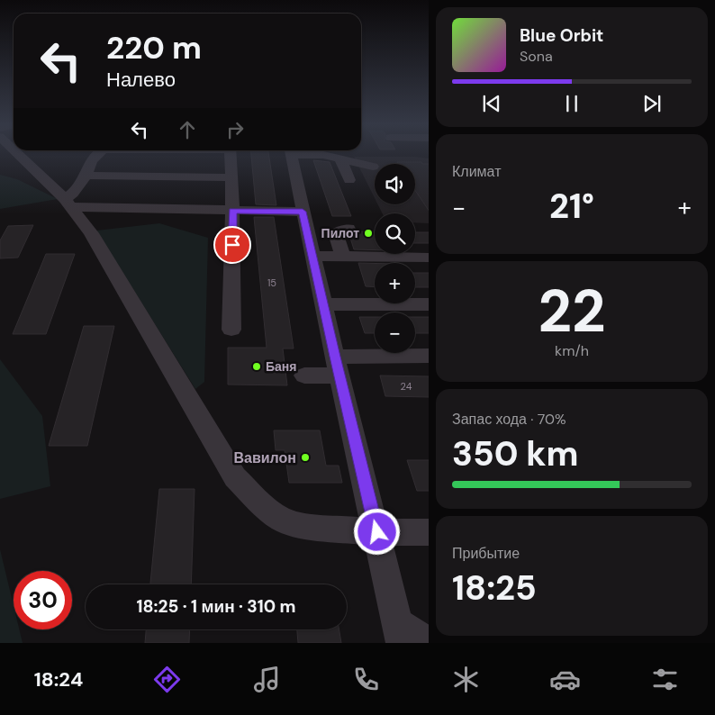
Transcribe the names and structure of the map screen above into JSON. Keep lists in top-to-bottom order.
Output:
{
  "places": ["Пилот", "Баня", "Вавилон"],
  "house_numbers": ["15", "24"],
  "page": {
    "turn": ["220 m", "Налево"],
    "song": ["Blue Orbit", "Sona"],
    "tile": [
      "Климат",
      ["22", "km/h"],
      ["Запас хода · 70%", "350 km"],
      ["Прибытие", "18:25"]
    ],
    "map_buttons": ["+", "−"],
    "heat": ["−", "21°", "+"],
    "limit": "30",
    "trip": "18:25 · 1 мин · 310 m",
    "tabs": "18:24"
  }
}
